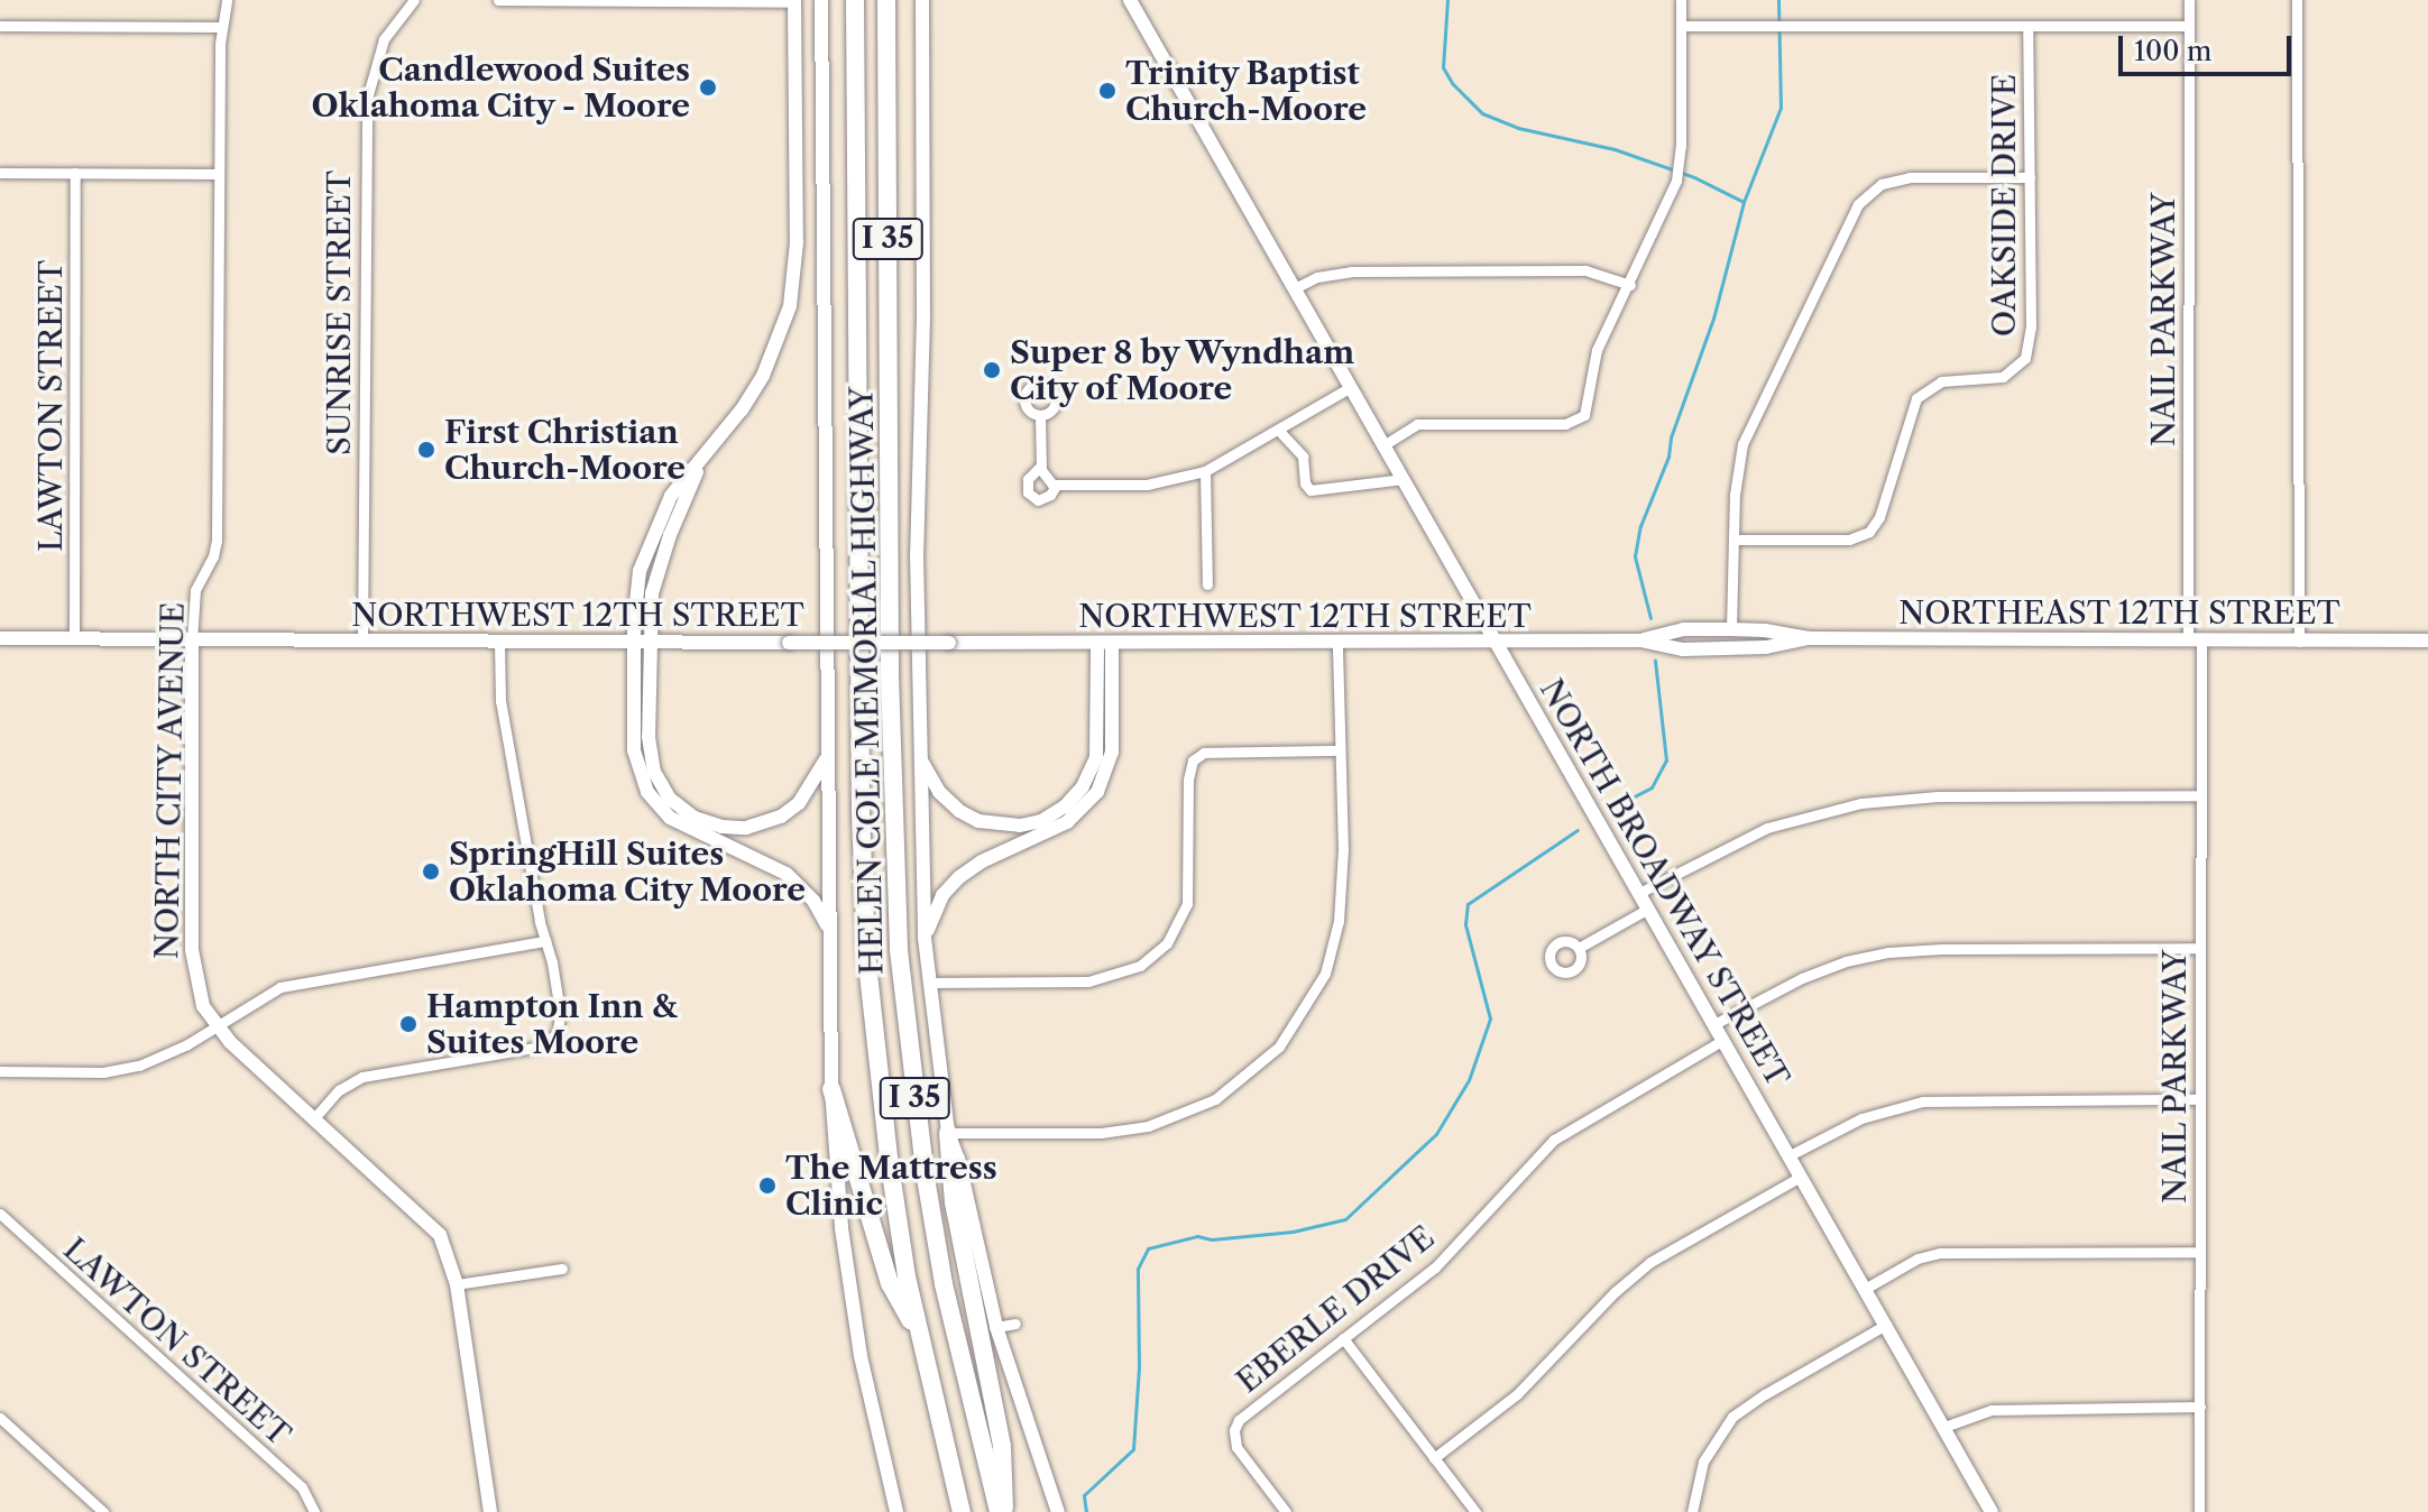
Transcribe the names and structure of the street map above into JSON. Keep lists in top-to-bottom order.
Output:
{
  "streets": {
    "highway": ["I 35", "HELEN COLE MEMORIAL HIGHWAY"],
    "main road": [
      "NORTHEAST 12TH STREET",
      "NORTHWEST 12TH STREET",
      "NORTH CITY AVENUE",
      "NORTH BROADWAY STREET"
    ],
    "street": [
      "OAKSIDE DRIVE",
      "SUNRISE STREET",
      "NAIL PARKWAY",
      "LAWTON STREET",
      "EBERLE DRIVE"
    ]
  },
  "crossings": [
    ["SUNRISE STREET", "NORTHWEST 12TH STREET"],
    ["NAIL PARKWAY", "NORTHEAST 12TH STREET"],
    ["LAWTON STREET", "NORTHWEST 12TH STREET"],
    ["NORTHEAST 12TH STREET", "NORTHWEST 12TH STREET"],
    ["NORTHWEST 12TH STREET", "NORTH CITY AVENUE"],
    ["NORTHWEST 12TH STREET", "NORTH BROADWAY STREET"],
    ["NORTH BROADWAY STREET", "EBERLE DRIVE"]
  ],
  "places": [
    "Candlewood Suites Oklahoma City - Moore",
    "Trinity Baptist Church-Moore",
    "Super 8 by Wyndham City of Moore",
    "First Christian Church-Moore",
    "SpringHill Suites Oklahoma City Moore",
    "Hampton Inn & Suites Moore",
    "The Mattress Clinic"
  ],
  "scale_bar": "100 m"
}
